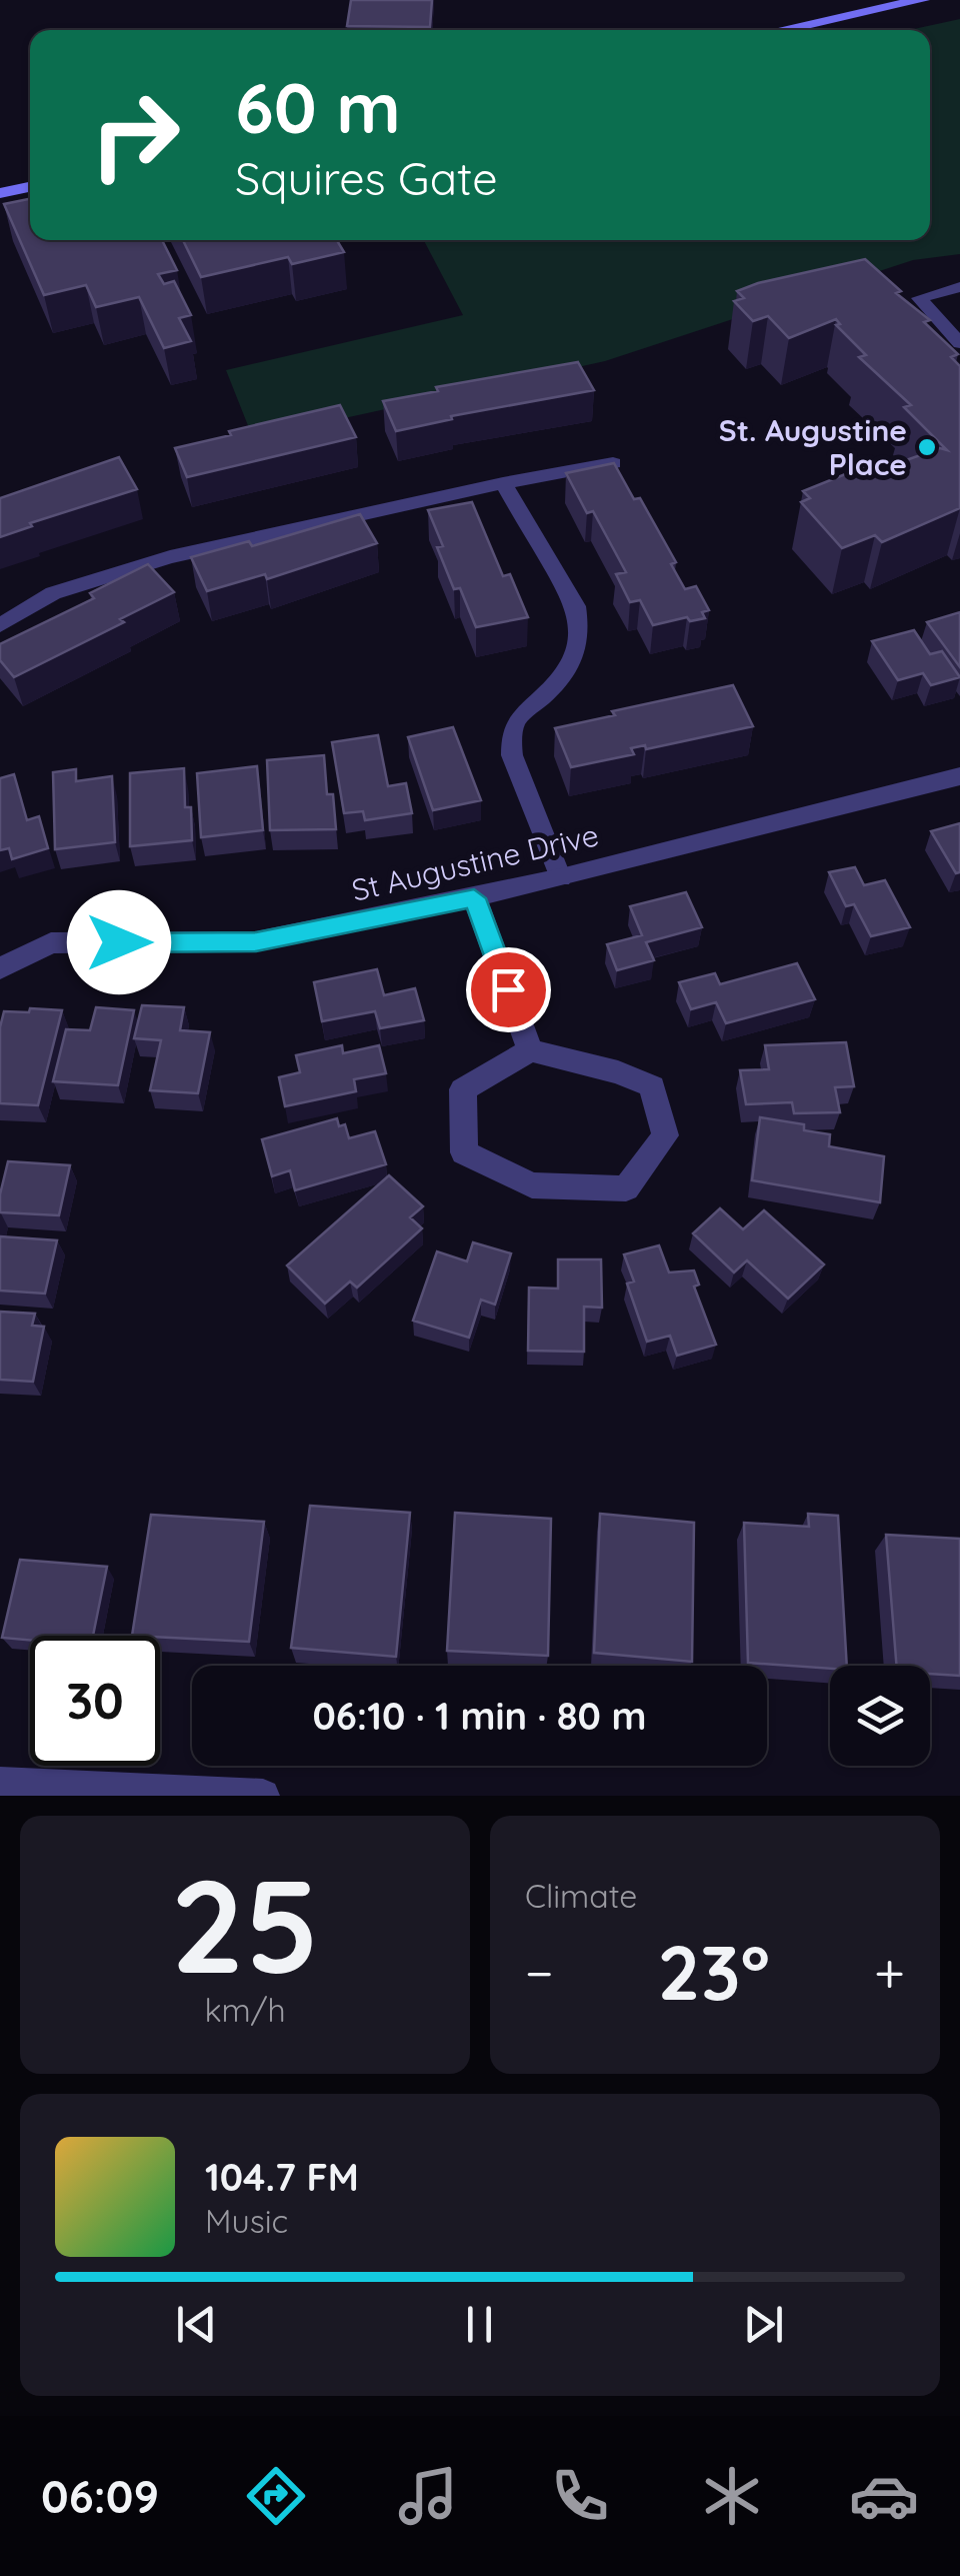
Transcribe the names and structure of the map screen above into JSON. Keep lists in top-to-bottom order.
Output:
{
  "streets": {
    "street": ["St Augustine Drive"]
  },
  "places": ["St. Augustine Place"],
  "page": {
    "turn": ["60 m", "Squires Gate"],
    "limit": "30",
    "trip": "06:10 · 1 min · 80 m",
    "tile": [
      ["25", "km/h"],
      "Climate"
    ],
    "heat": ["−", "23°", "+"],
    "song": ["104.7 FM", "Music"],
    "tabs": "06:09"
  }
}
